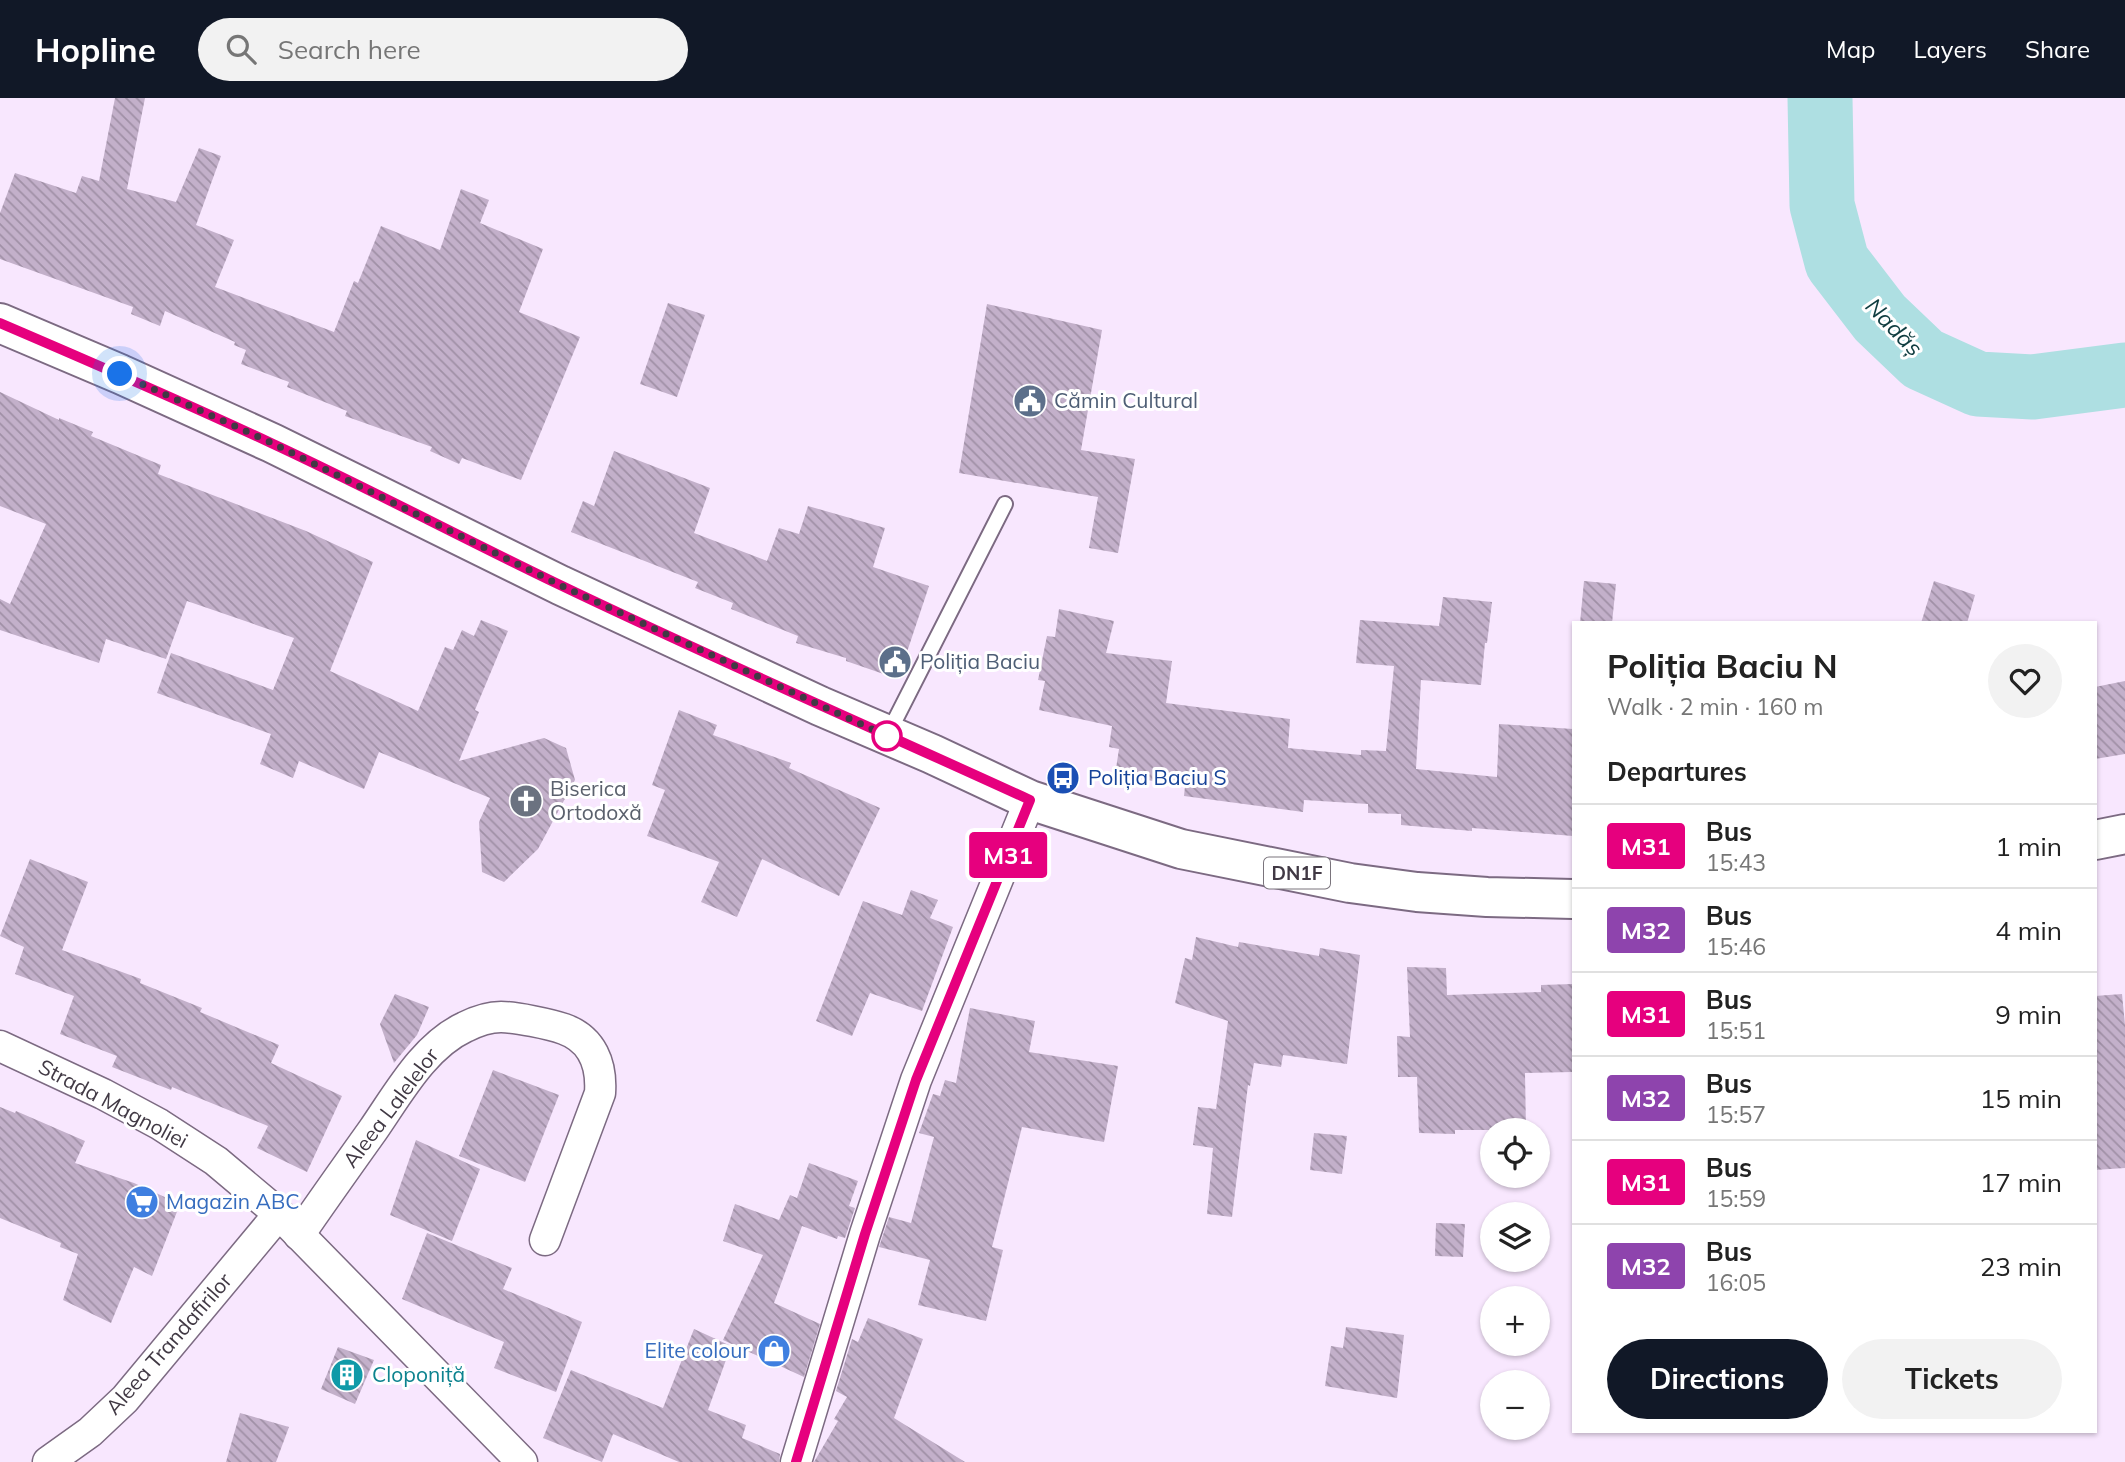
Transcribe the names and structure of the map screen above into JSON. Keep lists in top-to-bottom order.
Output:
{
  "streets": {
    "main road": ["DN1F"],
    "street": ["Strada Magnoliei", "Aleea Lalelelor", "Aleea Trandafirilor"]
  },
  "crossings": [
    ["Strada Magnoliei", "Aleea Lalelelor"],
    ["Strada Magnoliei", "Aleea Trandafirilor"],
    ["Aleea Lalelelor", "Aleea Trandafirilor"]
  ],
  "water": ["Nadăș"],
  "places": {
    "public building": ["Cămin Cultural", "Poliția Baciu"],
    "bus stop": ["Poliția Baciu S"],
    "church": ["Biserica Ortodoxă"],
    "supermarket": ["Magazin ABC"],
    "shop": ["Elite colour"],
    "building": ["Cloponiță"]
  },
  "lines": ["bus line M31"],
  "page": {
    "header": "Hopline",
    "search": "Search here",
    "nav": ["Map", "Layers", "Share"],
    "on_map": "M31",
    "heading": [
      ["Poliția Baciu N", "Walk · 2 min · 160 m"],
      "Departures"
    ],
    "list": [
      {
        "mark": "M31",
        "name": "Bus",
        "note": "15:43",
        "value": "1 min"
      },
      {
        "mark": "M32",
        "name": "Bus",
        "note": "15:46",
        "value": "4 min"
      },
      {
        "mark": "M31",
        "name": "Bus",
        "note": "15:51",
        "value": "9 min"
      },
      {
        "mark": "M32",
        "name": "Bus",
        "note": "15:57",
        "value": "15 min"
      },
      {
        "mark": "M31",
        "name": "Bus",
        "note": "15:59",
        "value": "17 min"
      },
      {
        "mark": "M32",
        "name": "Bus",
        "note": "16:05",
        "value": "23 min"
      }
    ],
    "map_buttons": ["+", "−"],
    "buttons": ["Directions", "Tickets"]
  }
}
